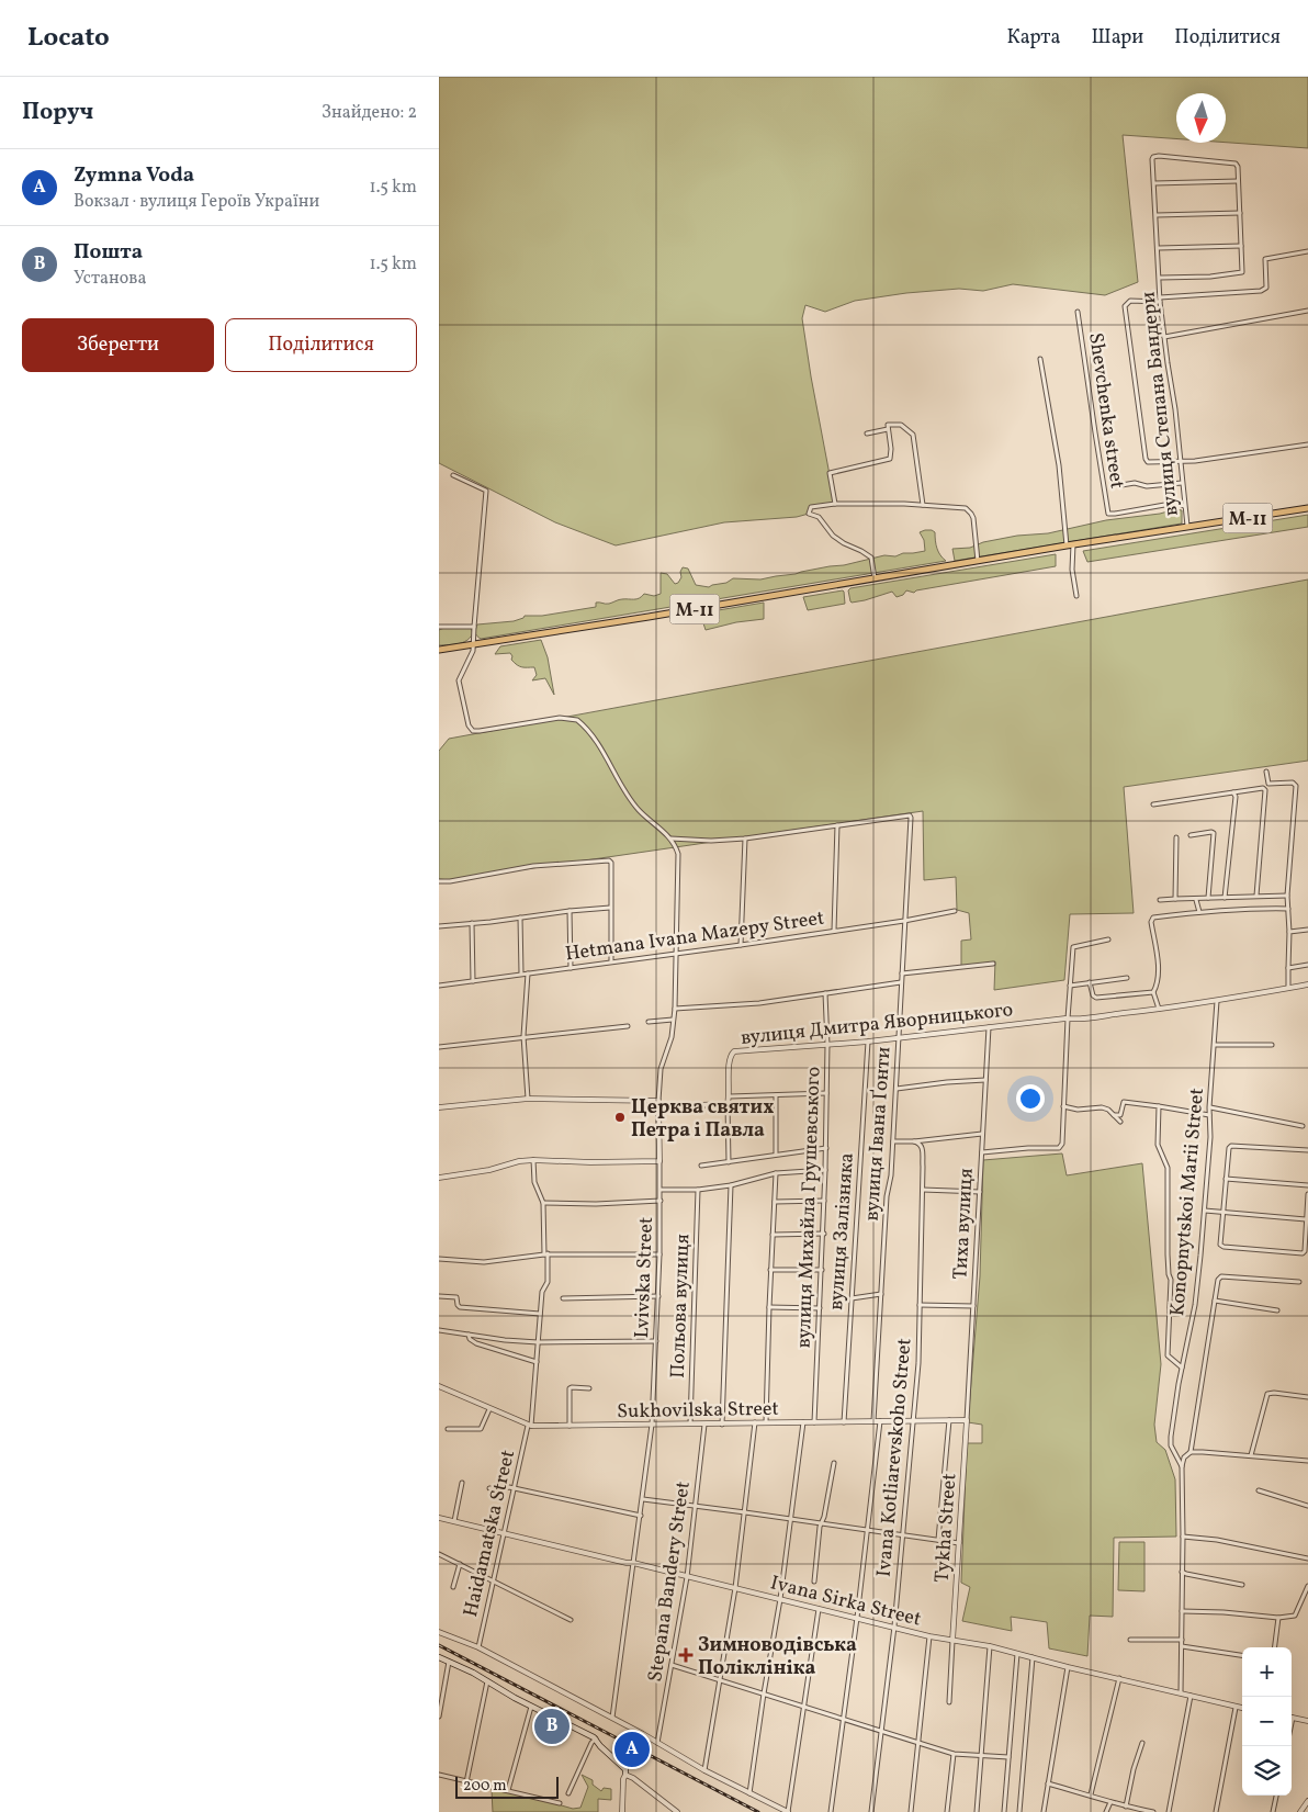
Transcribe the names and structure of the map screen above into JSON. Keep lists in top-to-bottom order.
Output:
{
  "streets": {
    "highway": ["М-11"],
    "street": [
      "вулиця Степана Бандери",
      "Shevchenka street",
      "Hetmana Ivana Mazepy Street",
      "вулиця Дмитра Яворницького",
      "вулиця Івана Ґонти",
      "Konopnytskoi Marii Street",
      "вулиця Михайла Грушевського",
      "Тиха вулиця",
      "вулиця Залізняка",
      "Lvivska Street",
      "Польова вулиця",
      "Sukhovilska Street",
      "Ivana Kotliarevskoho Street",
      "Tykha Street",
      "Haidamatska Street",
      "Stepana Bandery Street",
      "Ivana Sirka Street"
    ]
  },
  "crossings": [
    ["вулиця Степана Бандери", "Shevchenka street"],
    ["вулиця Степана Бандери", "М-11"],
    ["Hetmana Ivana Mazepy Street", "вулиця Івана Ґонти"],
    ["Hetmana Ivana Mazepy Street", "Lvivska Street"],
    ["вулиця Дмитра Яворницького", "вулиця Івана Ґонти"],
    ["вулиця Дмитра Яворницького", "Konopnytskoi Marii Street"],
    ["вулиця Дмитра Яворницького", "вулиця Михайла Грушевського"],
    ["вулиця Дмитра Яворницького", "Тиха вулиця"],
    ["вулиця Дмитра Яворницького", "вулиця Залізняка"],
    ["вулиця Івана Ґонти", "Sukhovilska Street"],
    ["Konopnytskoi Marii Street", "Ivana Sirka Street"],
    ["вулиця Михайла Грушевського", "Sukhovilska Street"],
    ["Тиха вулиця", "Sukhovilska Street"],
    ["Тиха вулиця", "Tykha Street"],
    ["вулиця Залізняка", "Sukhovilska Street"],
    ["Lvivska Street", "Sukhovilska Street"],
    ["Lvivska Street", "Ivana Sirka Street"],
    ["Польова вулиця", "Sukhovilska Street"],
    ["Sukhovilska Street", "Ivana Kotliarevskoho Street"],
    ["Sukhovilska Street", "Tykha Street"],
    ["Sukhovilska Street", "Haidamatska Street"],
    ["Sukhovilska Street", "Stepana Bandery Street"],
    ["Ivana Kotliarevskoho Street", "Ivana Sirka Street"],
    ["Tykha Street", "Ivana Sirka Street"],
    ["Haidamatska Street", "Ivana Sirka Street"],
    ["Stepana Bandery Street", "Ivana Sirka Street"]
  ],
  "places": {
    "other": ["Церква святих Петра і Павла"],
    "health": ["Зимноводівська Поліклініка"]
  },
  "scale_bar": "200 m",
  "north": "bottom",
  "page": {
    "header": "Locato",
    "nav": ["Карта", "Шари", "Поділитися"],
    "heading": ["Поруч", "Знайдено: 2"],
    "list": [
      {
        "mark": "A",
        "name": "Zymna Voda",
        "note": "Вокзал · вулиця Героїв України",
        "value": "1.5 km"
      },
      {
        "mark": "B",
        "name": "Пошта",
        "note": "Установа",
        "value": "1.5 km"
      }
    ],
    "buttons": ["Зберегти", "Поділитися"],
    "map_buttons": ["+", "−"],
    "pins": ["B", "A"],
    "scale": "200 m"
  }
}
